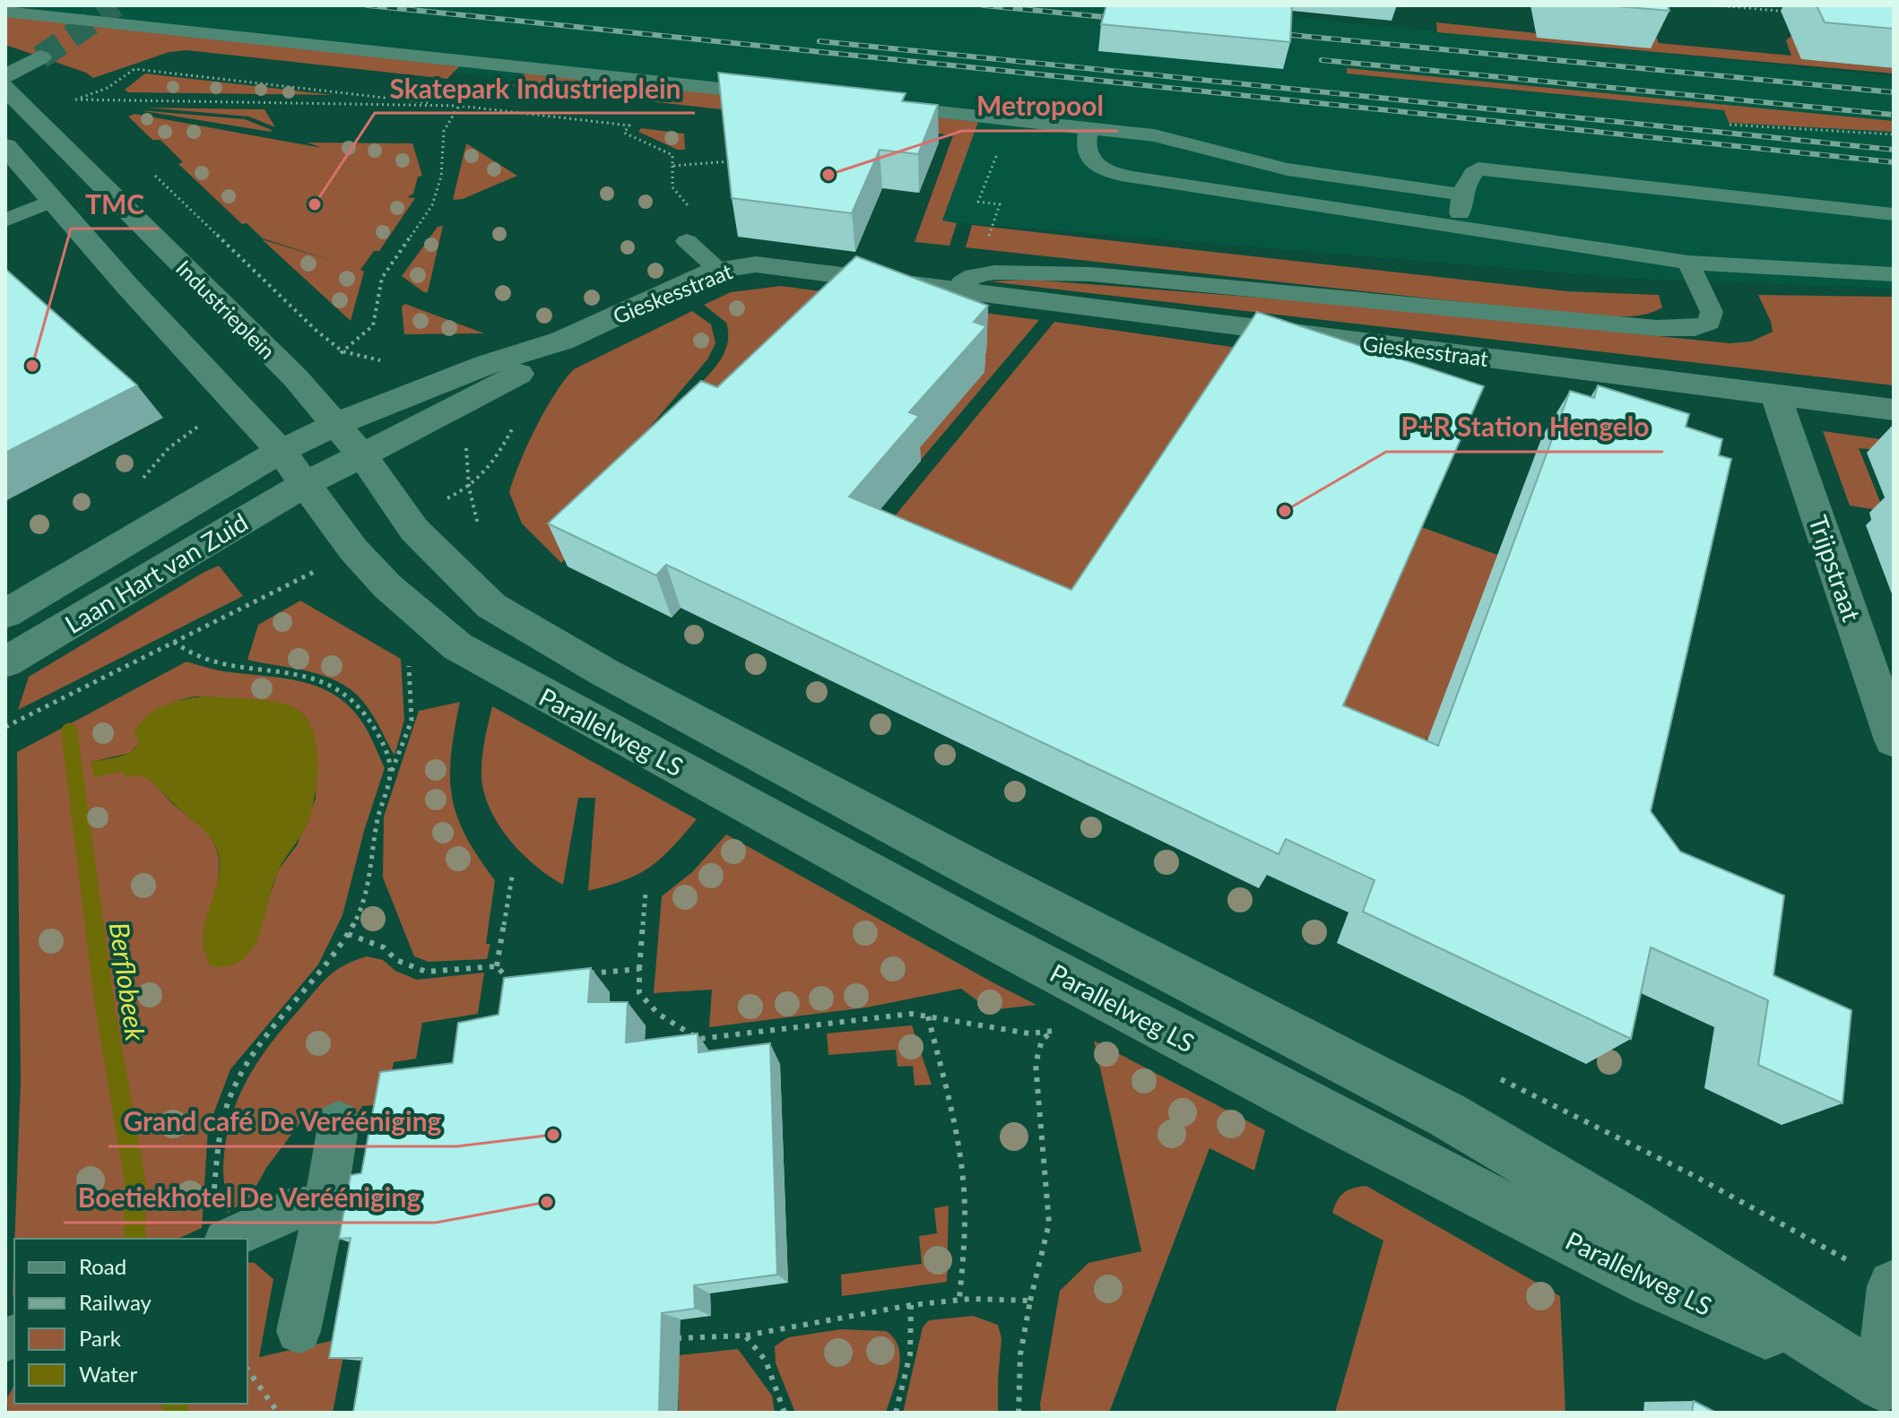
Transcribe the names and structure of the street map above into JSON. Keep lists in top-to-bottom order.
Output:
{
  "streets": {
    "main road": [
      "Gieskesstraat",
      "Industrieplein",
      "Trijpstraat",
      "Laan Hart van Zuid",
      "Parallelweg LS"
    ]
  },
  "crossings": [
    ["Gieskesstraat", "Industrieplein"],
    ["Gieskesstraat", "Trijpstraat"],
    ["Gieskesstraat", "Laan Hart van Zuid"],
    ["Industrieplein", "Laan Hart van Zuid"],
    ["Industrieplein", "Parallelweg LS"]
  ],
  "water": ["Berflobeek"],
  "places": [
    "Metropool",
    "Skatepark Industrieplein",
    "TMC",
    "P+R Station Hengelo",
    "Grand café De Verééniging",
    "Boetiekhotel De Verééniging"
  ],
  "legend": [
    "Road",
    "Railway",
    "Park",
    "Water"
  ]
}
